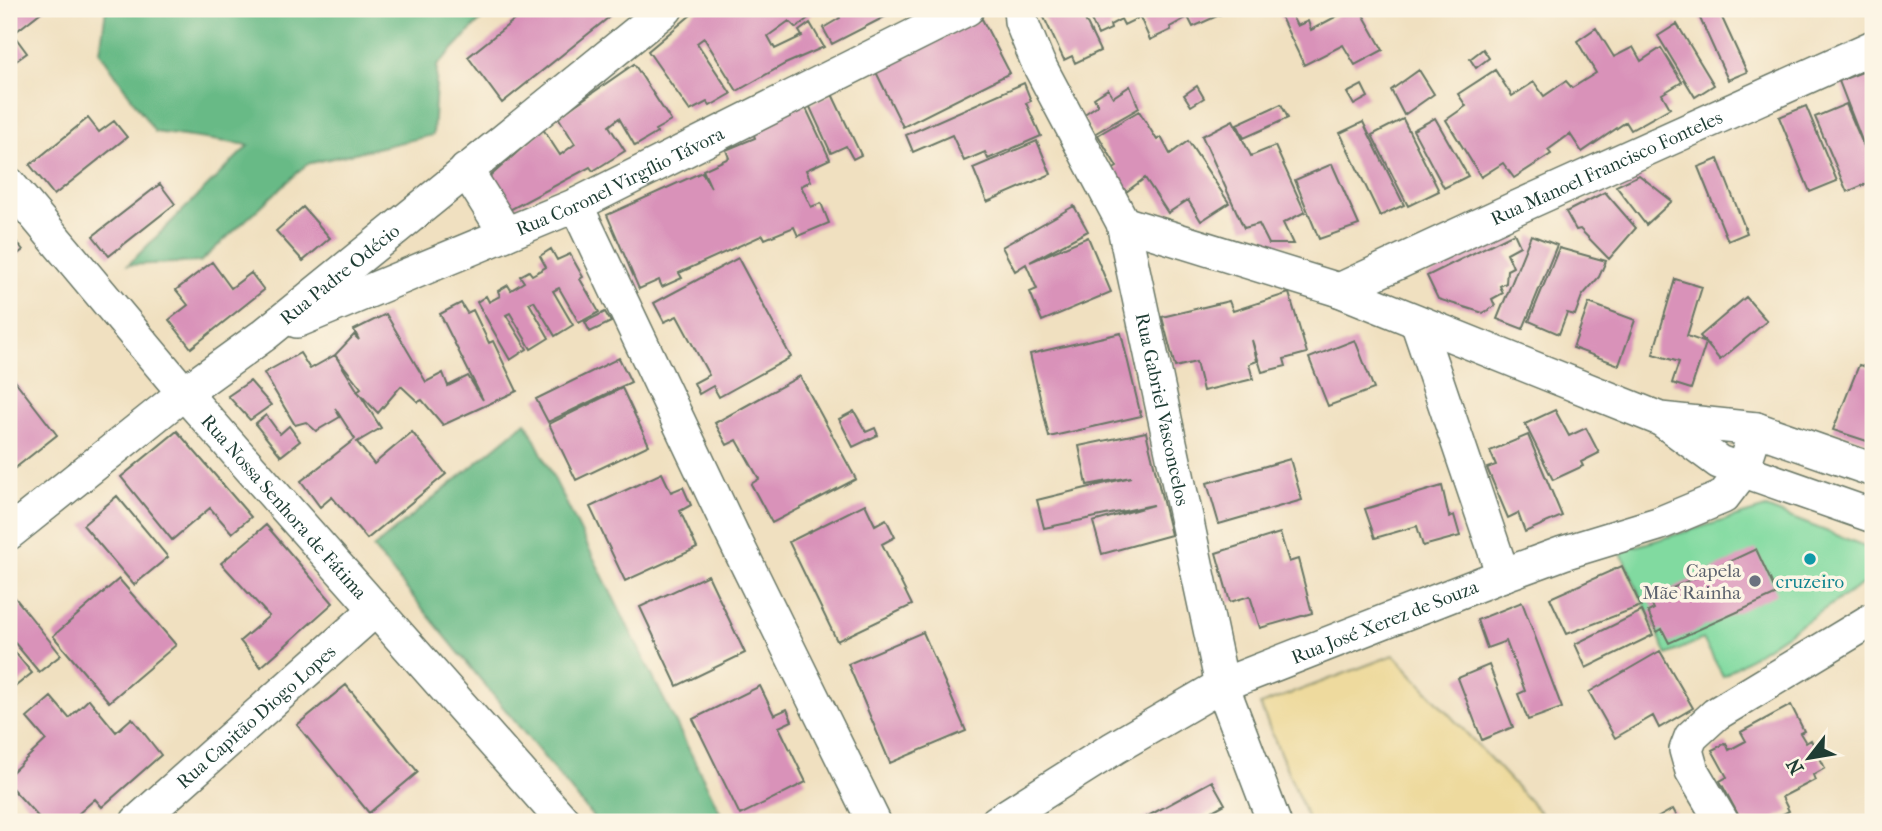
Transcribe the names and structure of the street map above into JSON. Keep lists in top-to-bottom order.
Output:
{
  "streets": {
    "street": [
      "Rua Manoel Francisco Fonteles",
      "Rua Coronel Virgílio Távora",
      "Rua Padre Odécio",
      "Rua Gabriel Vasconcelos",
      "Rua Nossa Senhora de Fátima",
      "Rua José Xerez de Souza",
      "Rua Capitão Diogo Lopes"
    ]
  },
  "crossings": [
    ["Rua Coronel Virgílio Távora", "Rua Padre Odécio"],
    ["Rua Padre Odécio", "Rua Nossa Senhora de Fátima"],
    ["Rua Gabriel Vasconcelos", "Rua José Xerez de Souza"],
    ["Rua Nossa Senhora de Fátima", "Rua Capitão Diogo Lopes"]
  ],
  "places": ["cruzeiro", "Capela Mãe Rainha"],
  "north": "bottom left"
}
